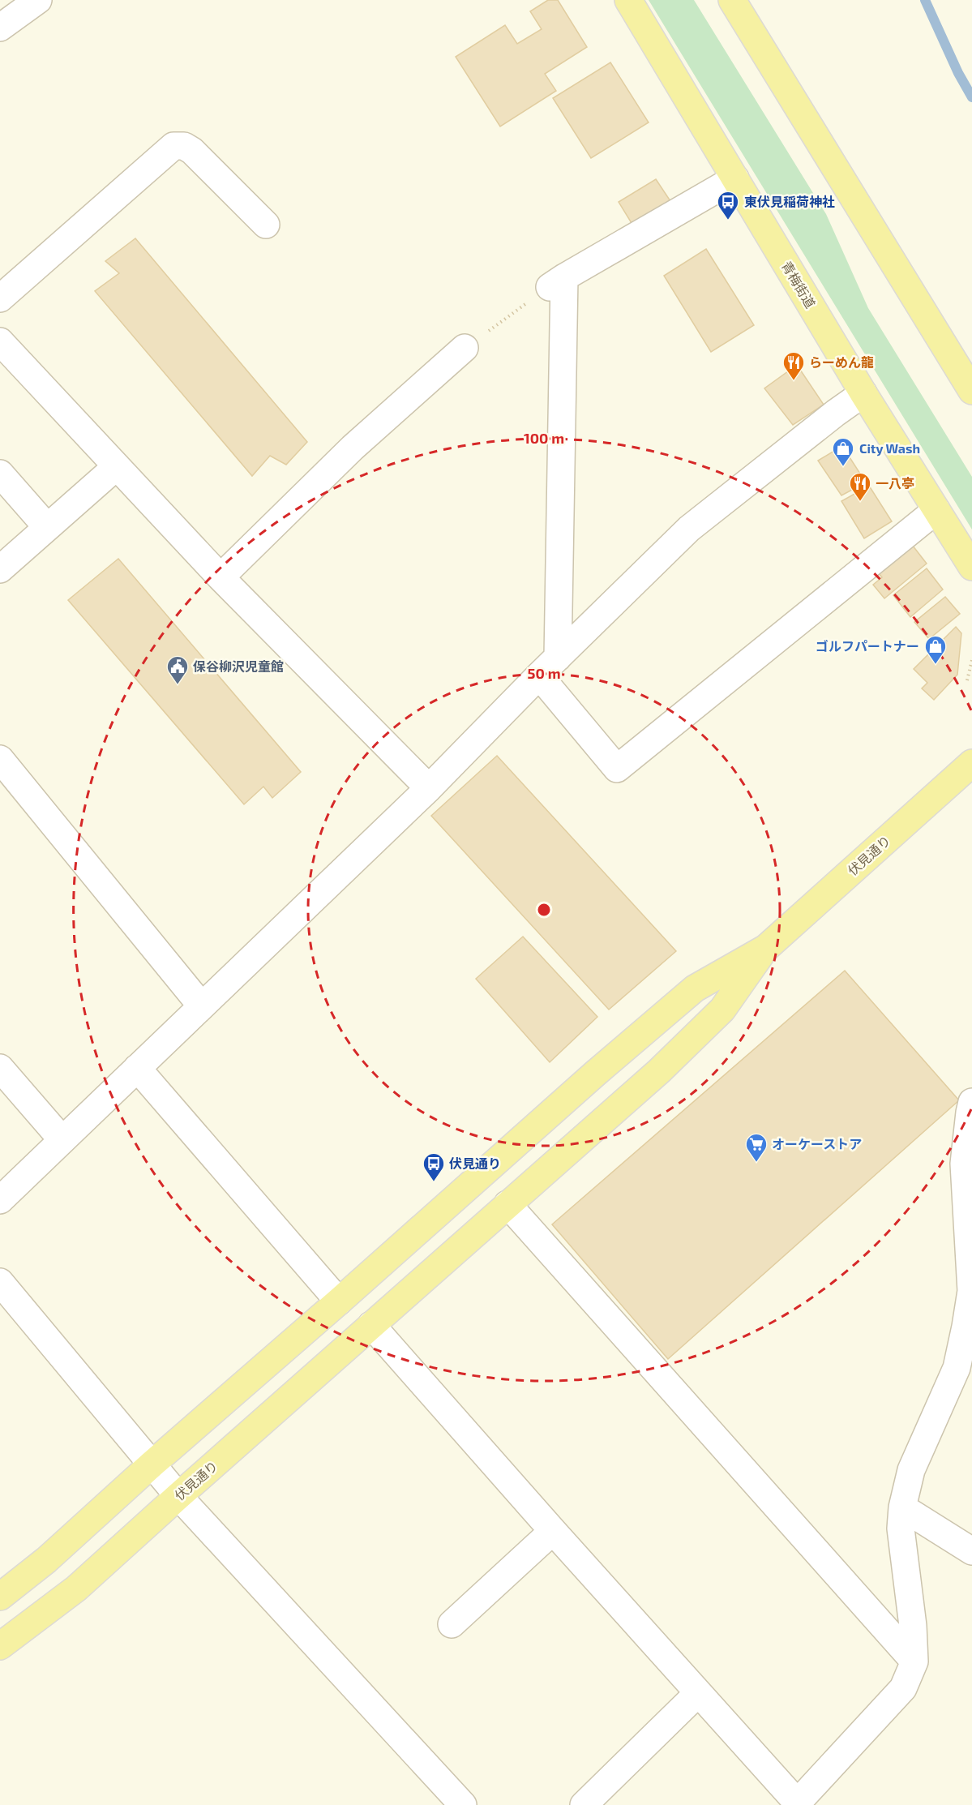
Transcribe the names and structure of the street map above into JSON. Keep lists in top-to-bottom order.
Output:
{
  "streets": {
    "main road": ["青梅街道", "伏見通り"]
  },
  "places": {
    "bus stop": ["東伏見稲荷神社", "伏見通り"],
    "restaurant": ["らーめん龍", "一八亭"],
    "shop": ["City Wash", "ゴルフパートナー"],
    "public building": ["保谷柳沢児童館"],
    "supermarket": ["オーケーストア"]
  },
  "rings": ["100 m", "50 m"]
}
